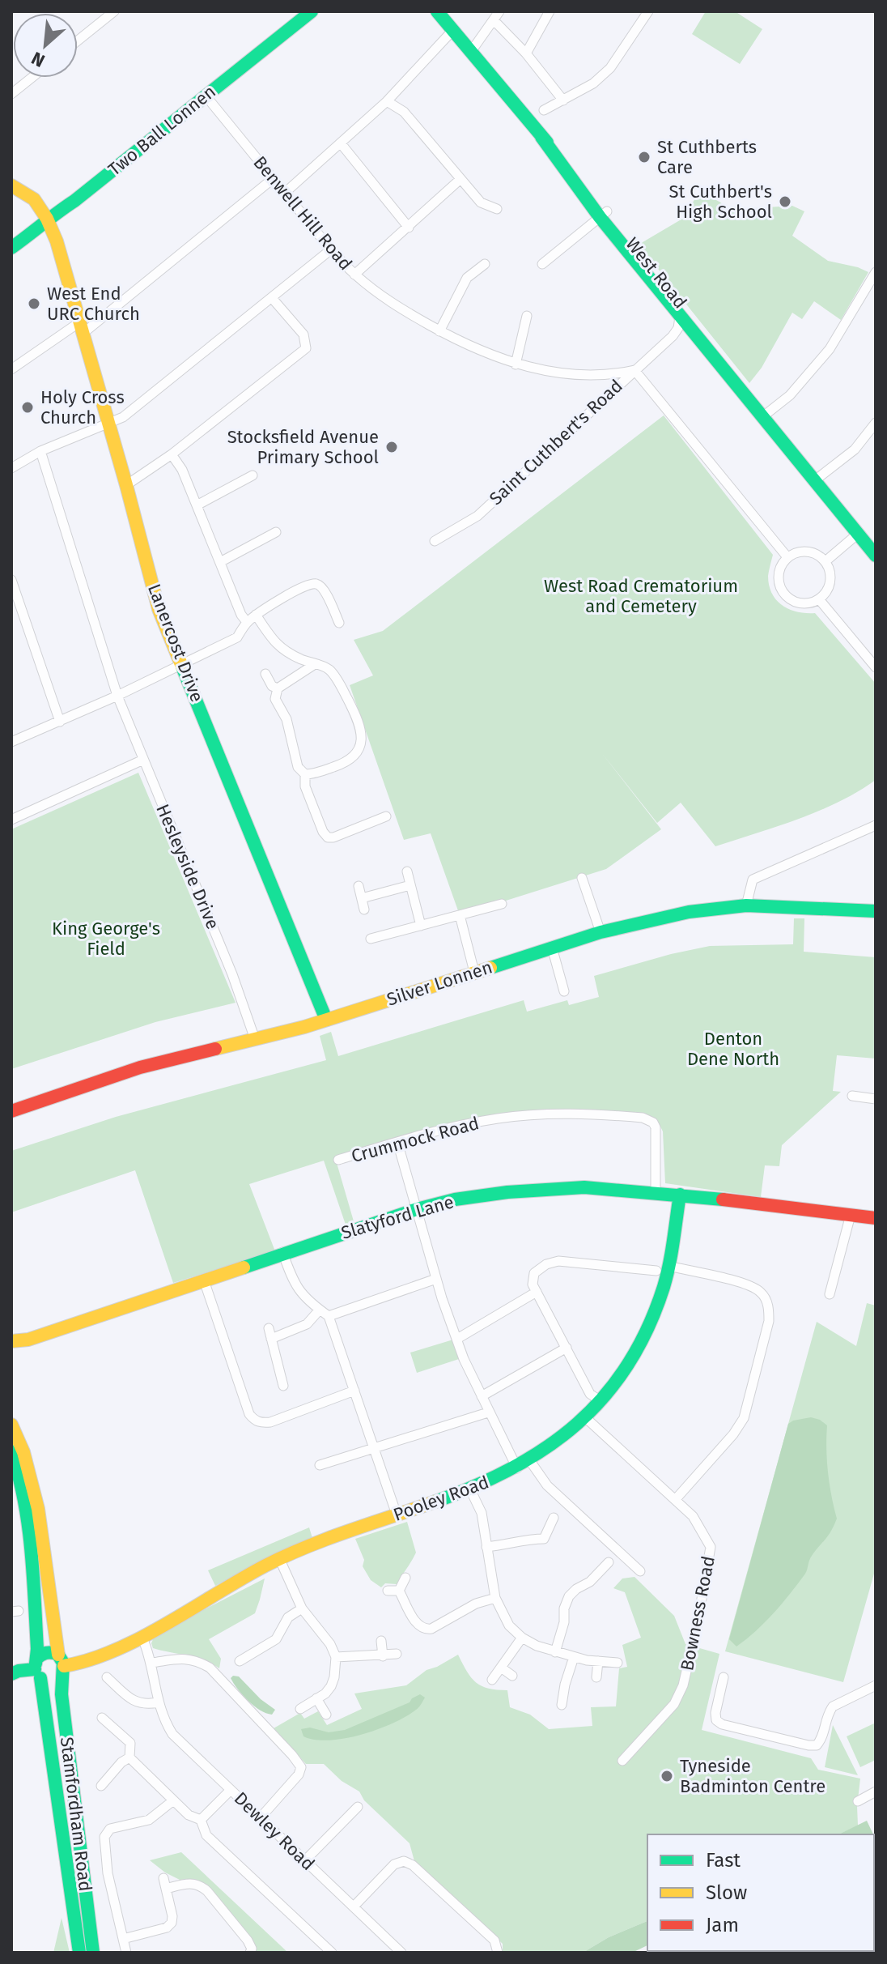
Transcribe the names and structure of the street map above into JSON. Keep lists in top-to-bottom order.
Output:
{
  "streets": {
    "main road": [
      "Two Ball Lonnen",
      "West Road",
      "Lanercost Drive",
      "Silver Lonnen",
      "Slatyford Lane",
      "Pooley Road",
      "Stamfordham Road"
    ],
    "street": [
      "Benwell Hill Road",
      "Saint Cuthbert's Road",
      "Hesleyside Drive",
      "Crummock Road",
      "Bowness Road",
      "Dewley Road"
    ]
  },
  "crossings": [
    ["Two Ball Lonnen", "Benwell Hill Road"],
    ["Two Ball Lonnen", "Lanercost Drive"],
    ["Benwell Hill Road", "Saint Cuthbert's Road"],
    ["West Road", "Saint Cuthbert's Road"],
    ["Lanercost Drive", "Silver Lonnen"],
    ["Hesleyside Drive", "Silver Lonnen"],
    ["Crummock Road", "Slatyford Lane"],
    ["Slatyford Lane", "Pooley Road"],
    ["Pooley Road", "Bowness Road"],
    ["Pooley Road", "Stamfordham Road"],
    ["Pooley Road", "Dewley Road"]
  ],
  "parks": ["West Road Crematorium and Cemetery", "King George's Field", "Denton Dene North"],
  "places": [
    "St Cuthberts Care",
    "St Cuthbert's High School",
    "West End URC Church",
    "Holy Cross Church",
    "Stocksfield Avenue Primary School",
    "Tyneside Badminton Centre"
  ],
  "legend": ["Fast", "Slow", "Jam"],
  "north": "bottom left"
}
